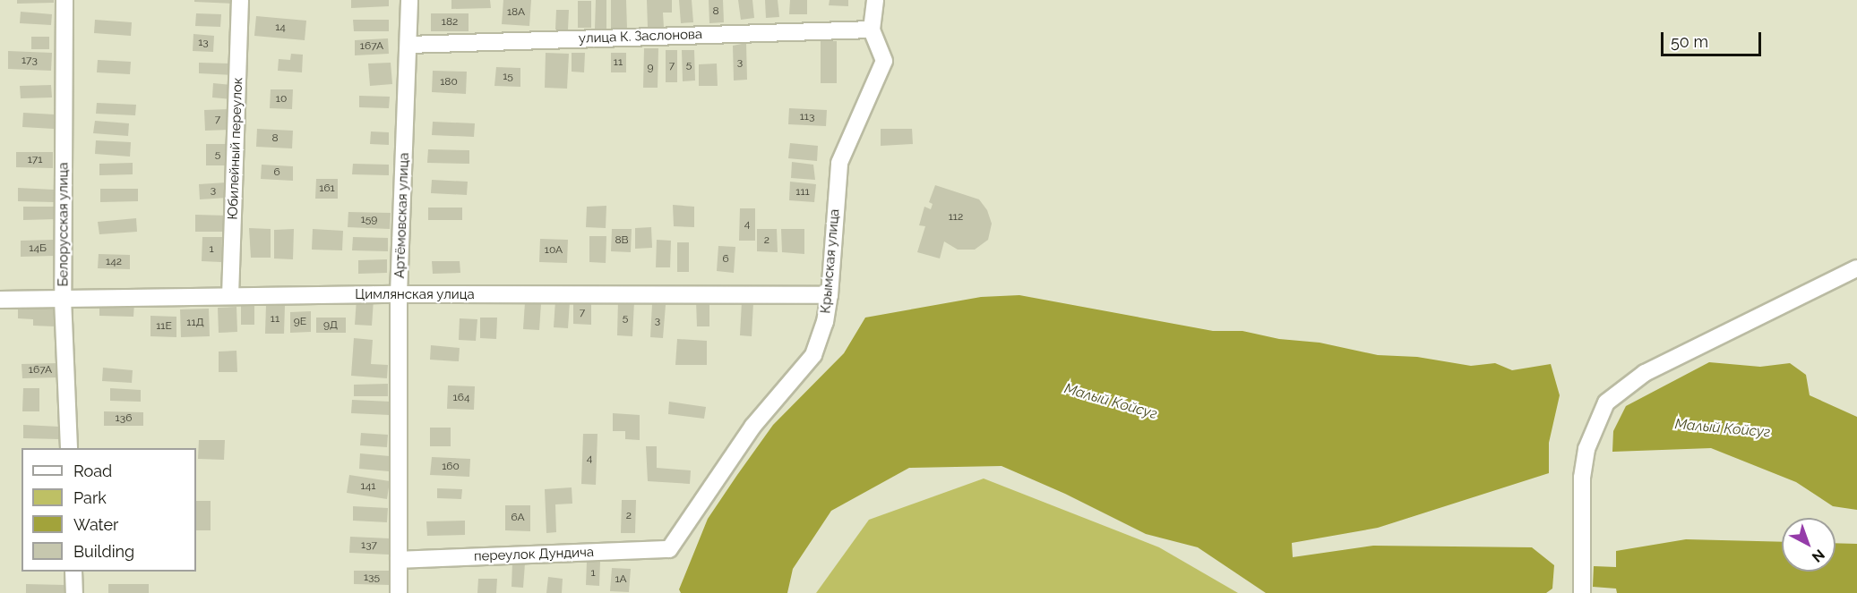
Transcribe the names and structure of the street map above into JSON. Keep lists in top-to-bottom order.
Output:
{
  "streets": {
    "street": [
      "улица К. Заслонова",
      "Юбилейный переулок",
      "Артёмовская улица",
      "Белорусская улица",
      "Крымская улица",
      "Цимлянская улица",
      "переулок Дундича"
    ]
  },
  "crossings": [
    ["улица К. Заслонова", "Артёмовская улица"],
    ["улица К. Заслонова", "Крымская улица"],
    ["Юбилейный переулок", "Цимлянская улица"],
    ["Артёмовская улица", "Цимлянская улица"],
    ["Артёмовская улица", "переулок Дундича"],
    ["Белорусская улица", "Цимлянская улица"],
    ["Крымская улица", "Цимлянская улица"],
    ["Крымская улица", "переулок Дундича"]
  ],
  "water": ["Малый Койсуг"],
  "house_numbers": [
    "8",
    "18А",
    "182",
    "14",
    "13",
    "167А",
    "173",
    "11",
    "3",
    "5",
    "7",
    "9",
    "15",
    "180",
    "10",
    "113",
    "7",
    "8",
    "5",
    "171",
    "6",
    "161",
    "3",
    "111",
    "112",
    "159",
    "4",
    "8В",
    "2",
    "14Б",
    "1",
    "10А",
    "6",
    "142",
    "7",
    "5",
    "11",
    "3",
    "9Е",
    "11Д",
    "9Д",
    "11Е",
    "167А",
    "164",
    "136",
    "4",
    "160",
    "141",
    "2",
    "6А",
    "137",
    "1",
    "135",
    "1А"
  ],
  "legend": [
    "Road",
    "Park",
    "Water",
    "Building"
  ],
  "scale_bar": "50 m",
  "north": "bottom right"
}
